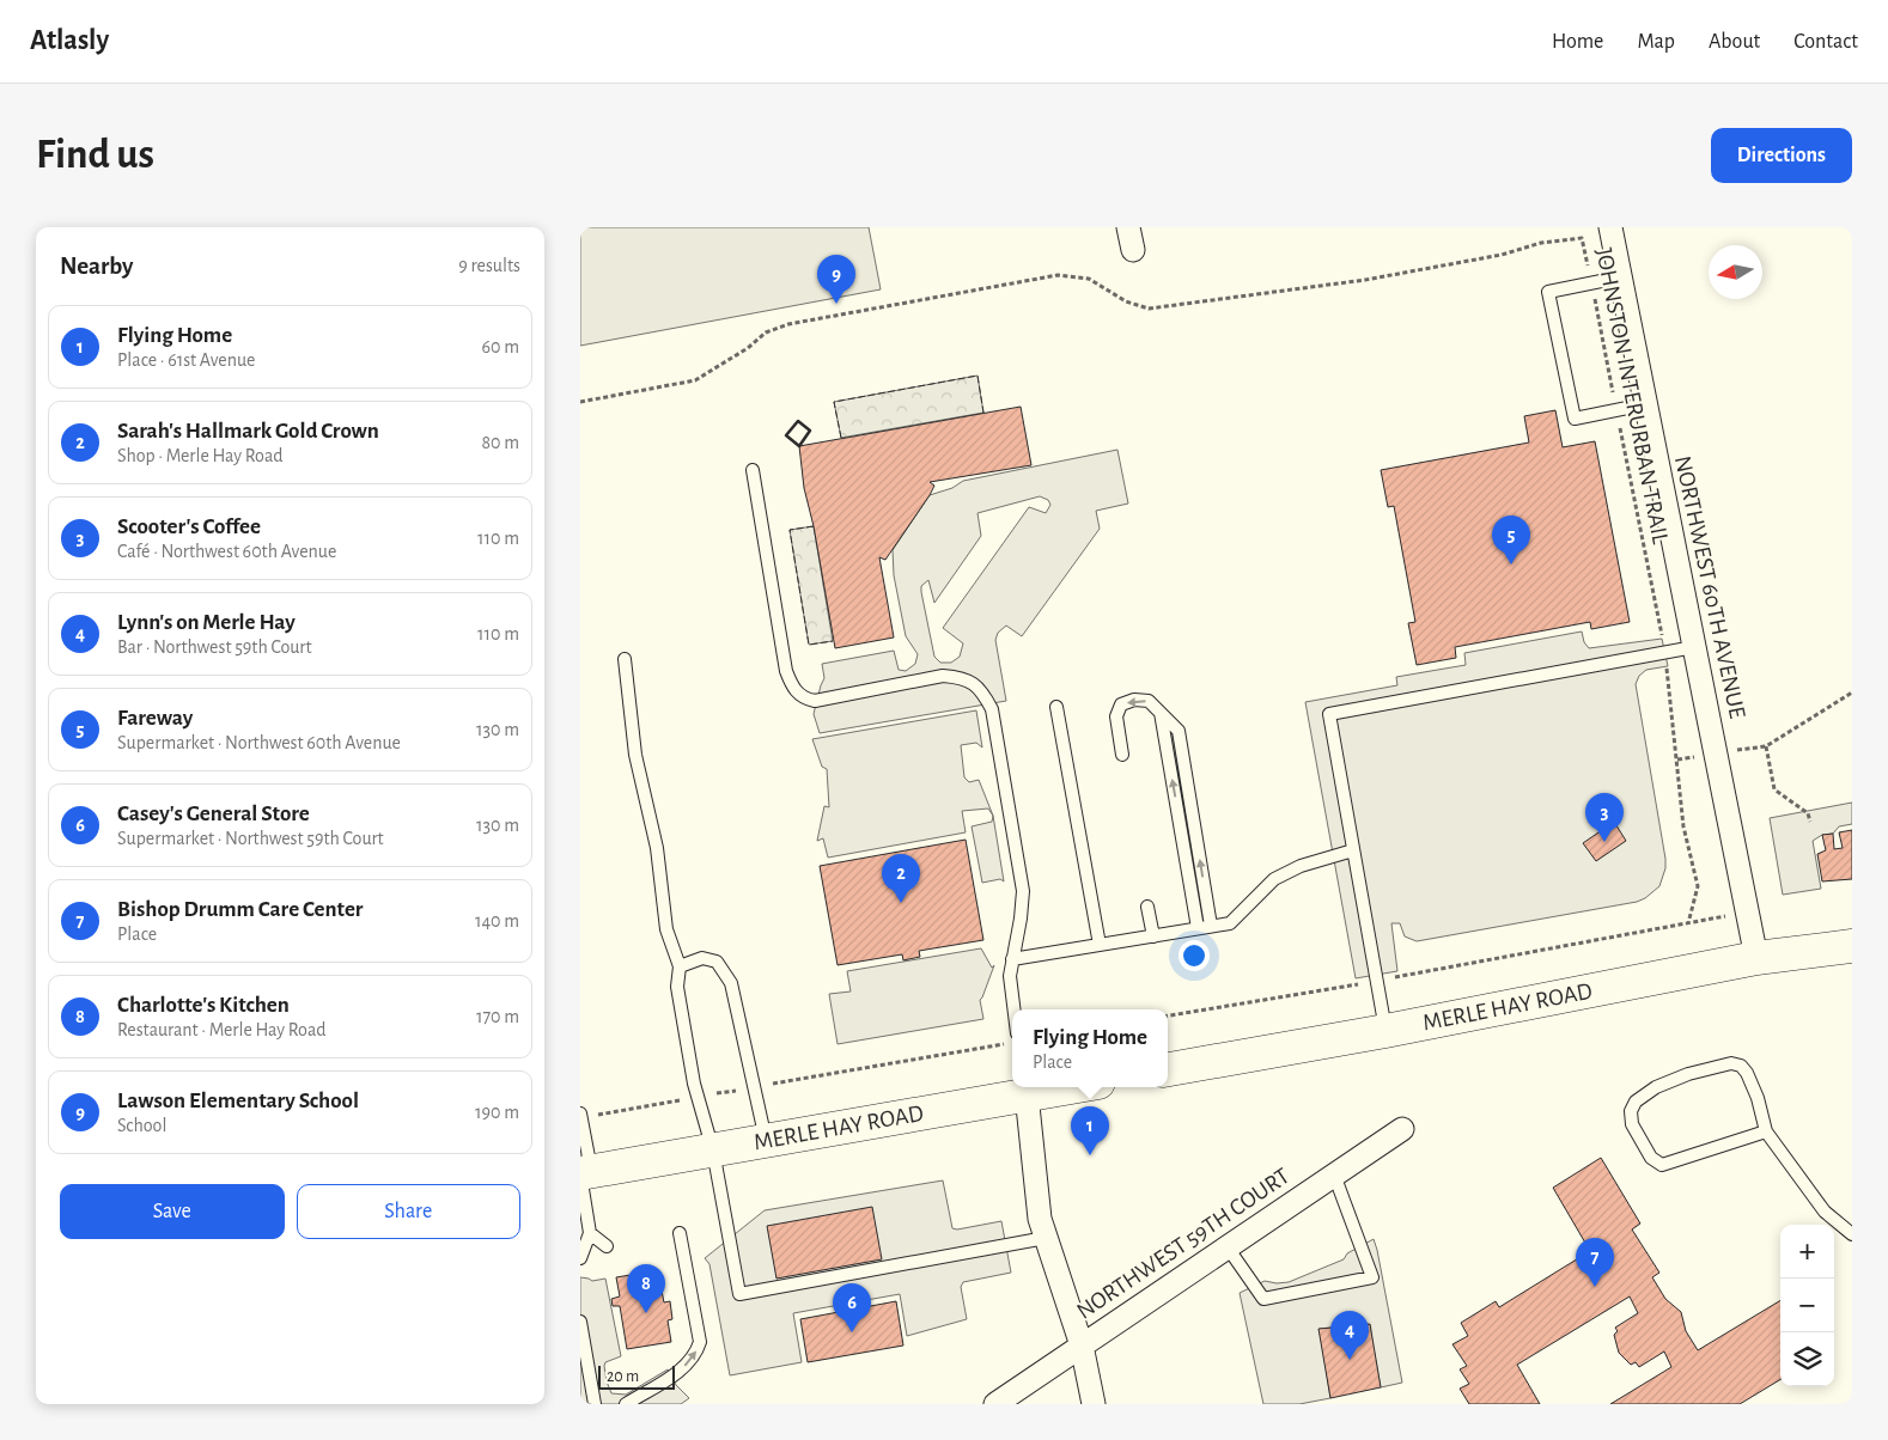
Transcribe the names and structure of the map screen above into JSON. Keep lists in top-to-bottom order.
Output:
{
  "streets": {
    "main road": ["MERLE HAY ROAD"],
    "street": ["NORTHWEST 60TH AVENUE", "NORTHWEST 59TH COURT"],
    "path": ["JOHNSTON INTERURBAN TRAIL"]
  },
  "crossings": [
    ["NORTHWEST 60TH AVENUE", "MERLE HAY ROAD"]
  ],
  "scale_bar": "20 m",
  "north": "left",
  "page": {
    "header": "Atlasly",
    "nav": [
      "Home",
      "Map",
      "About",
      "Contact"
    ],
    "buttons": [
      "Directions",
      ["Save", "Share"]
    ],
    "title": "Find us",
    "heading": ["Nearby", "9 results"],
    "pins": [
      "9",
      "5",
      "3",
      "2",
      "1",
      "7",
      "8",
      "6",
      "4"
    ],
    "list": [
      {
        "mark": "1",
        "name": "Flying Home",
        "note": "Place · 61st Avenue",
        "value": "60 m"
      },
      {
        "mark": "2",
        "name": "Sarah's Hallmark Gold Crown",
        "note": "Shop · Merle Hay Road",
        "value": "80 m"
      },
      {
        "mark": "3",
        "name": "Scooter's Coffee",
        "note": "Café · Northwest 60th Avenue",
        "value": "110 m"
      },
      {
        "mark": "4",
        "name": "Lynn's on Merle Hay",
        "note": "Bar · Northwest 59th Court",
        "value": "110 m"
      },
      {
        "mark": "5",
        "name": "Fareway",
        "note": "Supermarket · Northwest 60th Avenue",
        "value": "130 m"
      },
      {
        "mark": "6",
        "name": "Casey's General Store",
        "note": "Supermarket · Northwest 59th Court",
        "value": "130 m"
      },
      {
        "mark": "7",
        "name": "Bishop Drumm Care Center",
        "note": "Place",
        "value": "140 m"
      },
      {
        "mark": "8",
        "name": "Charlotte's Kitchen",
        "note": "Restaurant · Merle Hay Road",
        "value": "170 m"
      },
      {
        "mark": "9",
        "name": "Lawson Elementary School",
        "note": "School",
        "value": "190 m"
      }
    ],
    "popup": ["Flying Home", "Place"],
    "map_buttons": ["+", "−"],
    "scale": "20 m"
  }
}
